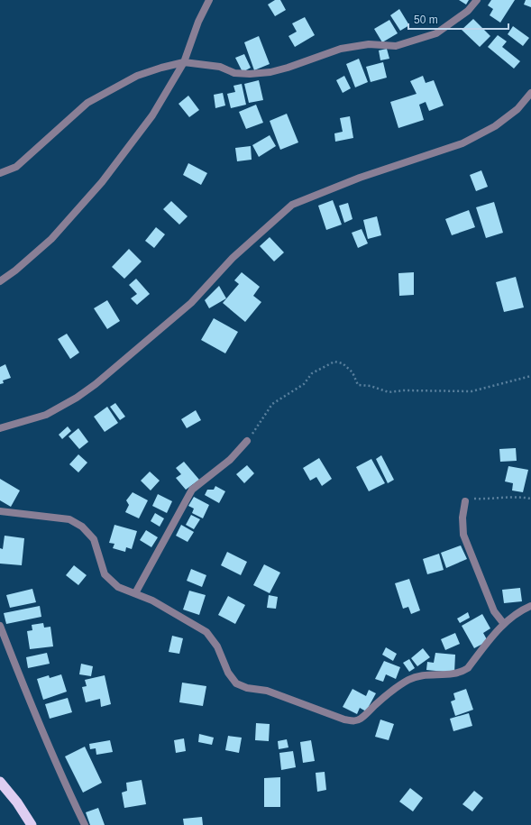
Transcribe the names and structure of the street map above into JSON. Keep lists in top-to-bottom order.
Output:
{
  "scale_bar": "50 m"
}
